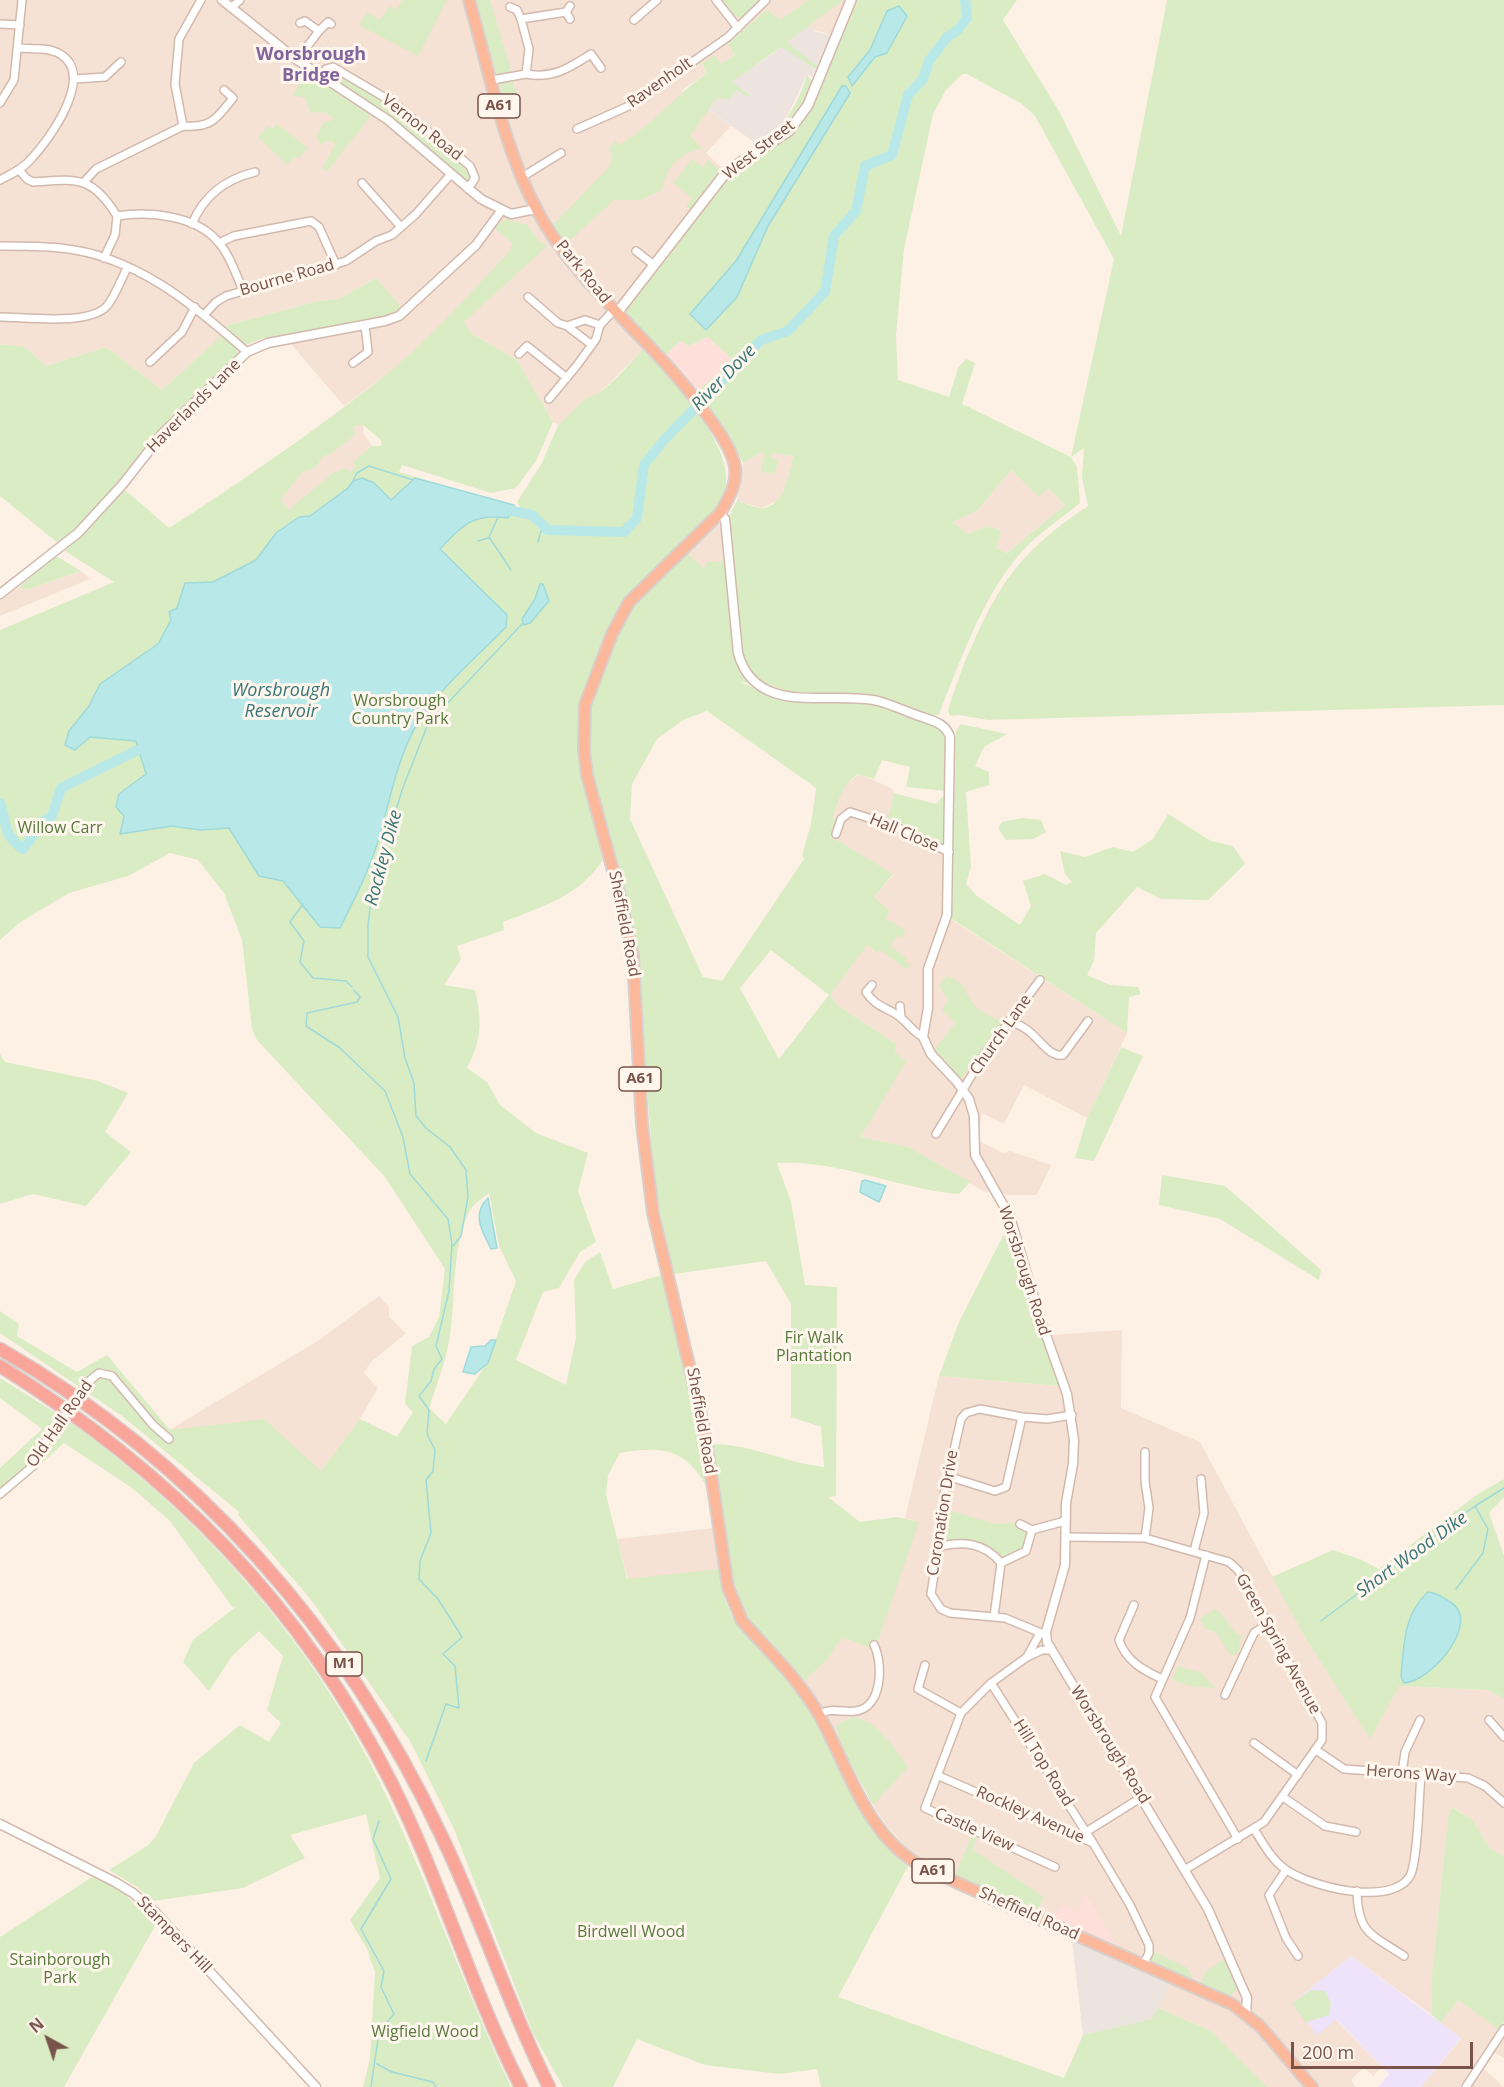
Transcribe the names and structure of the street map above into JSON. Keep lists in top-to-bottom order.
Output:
{
  "streets": {
    "highway": [
      "A61",
      "Park Road",
      "Sheffield Road",
      "M1"
    ],
    "main road": ["West Street"],
    "street": [
      "Ravenholt",
      "Vernon Road",
      "Bourne Road",
      "Haverlands Lane",
      "Hall Close",
      "Church Lane",
      "Worsbrough Road",
      "Old Hall Road",
      "Coronation Drive",
      "Green Spring Avenue",
      "Hill Top Road",
      "Herons Way",
      "Rockley Avenue",
      "Castle View",
      "Stampers Hill"
    ]
  },
  "crossings": [
    ["Vernon Road", "Bourne Road"],
    ["Vernon Road", "Haverlands Lane"],
    ["West Street", "Park Road"],
    ["Park Road", "Sheffield Road"],
    ["Sheffield Road", "Worsbrough Road"],
    ["Sheffield Road", "Rockley Avenue"],
    ["Church Lane", "Worsbrough Road"],
    ["Worsbrough Road", "Coronation Drive"],
    ["Worsbrough Road", "Green Spring Avenue"],
    ["Green Spring Avenue", "Herons Way"],
    ["Hill Top Road", "Rockley Avenue"],
    ["Rockley Avenue", "Castle View"]
  ],
  "districts": ["Worsbrough Bridge"],
  "water": [
    "River Dove",
    "Worsbrough Reservoir",
    "Rockley Dike",
    "Short Wood Dike"
  ],
  "parks": [
    "Worsbrough Country Park",
    "Willow Carr",
    "Fir Walk Plantation",
    "Birdwell Wood",
    "Stainborough Park",
    "Wigfield Wood"
  ],
  "scale_bar": "200 m",
  "north": "top left"
}
